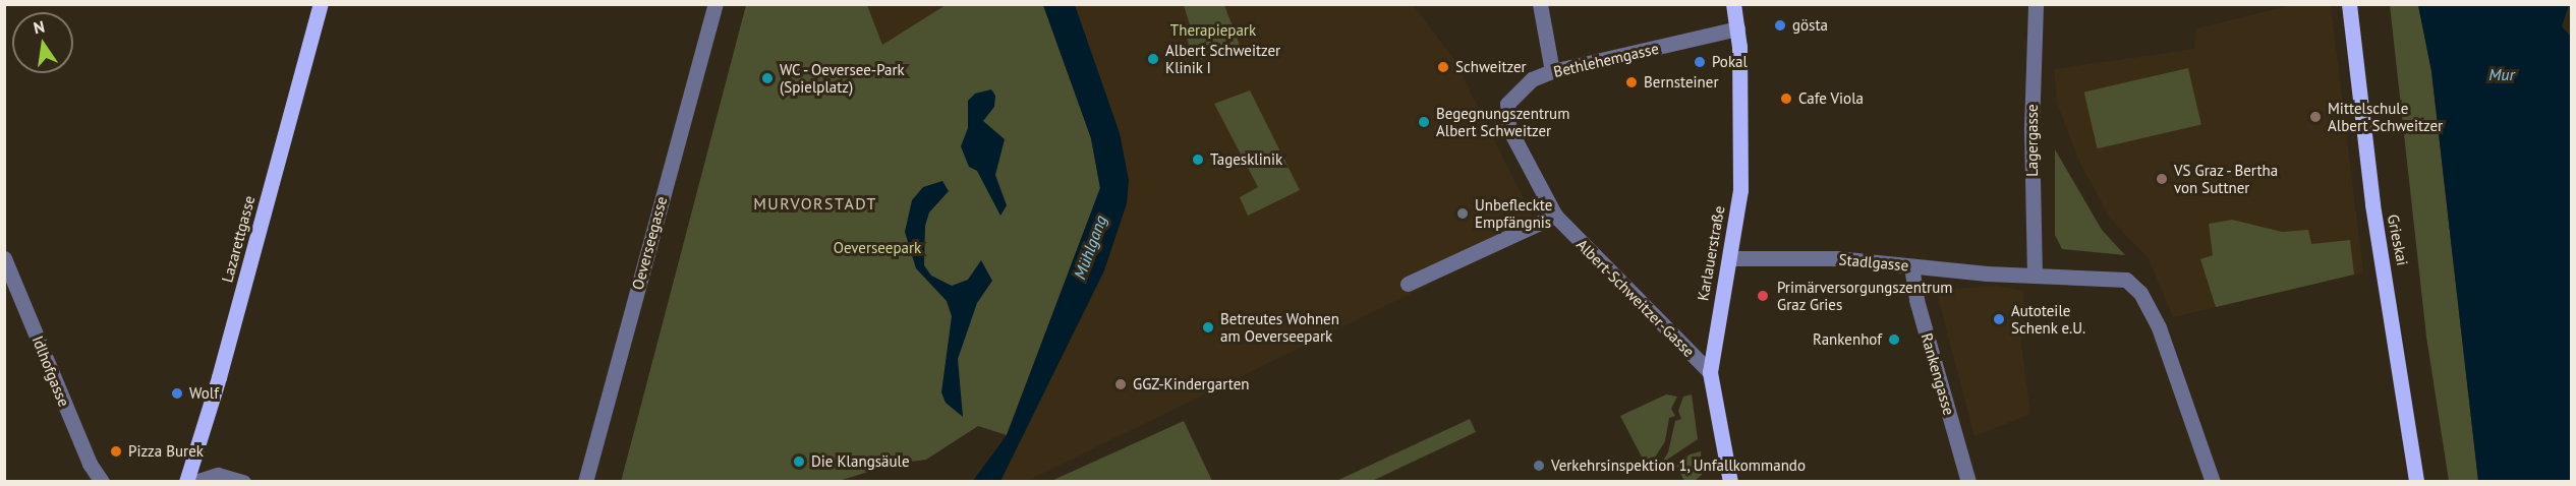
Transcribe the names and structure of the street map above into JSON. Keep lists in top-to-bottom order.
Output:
{
  "streets": {
    "main road": ["Lazarettgasse", "Grieskai", "Karlauerstraße"],
    "street": [
      "Bethlehemgasse",
      "Lagergasse",
      "Oeverseegasse",
      "Stadlgasse",
      "Albert-Schweitzer-Gasse",
      "Idlhofgasse",
      "Rankengasse"
    ]
  },
  "crossings": [
    ["Bethlehemgasse", "Karlauerstraße"],
    ["Bethlehemgasse", "Albert-Schweitzer-Gasse"],
    ["Lagergasse", "Stadlgasse"],
    ["Karlauerstraße", "Stadlgasse"],
    ["Karlauerstraße", "Albert-Schweitzer-Gasse"],
    ["Stadlgasse", "Rankengasse"]
  ],
  "districts": ["MURVORSTADT"],
  "water": ["Mur", "Mühlgang"],
  "parks": ["Therapiepark", "Oeverseepark"],
  "places": [
    "gösta",
    "Albert Schweitzer Klinik I",
    "Pokal",
    "Schweitzer",
    "WC - Oeversee-Park (Spielplatz)",
    "Bernsteiner",
    "Cafe Viola",
    "Mittelschule Albert Schweitzer",
    "Begegnungszentrum Albert Schweitzer",
    "Tagesklinik",
    "VS Graz - Bertha von Suttner",
    "Unbefleckte Empfängnis",
    "Primärversorgungszentrum Graz Gries",
    "Autoteile Schenk e.U.",
    "Betreutes Wohnen am Oeverseepark",
    "Rankenhof",
    "GGZ-Kindergarten",
    "Wolf",
    "Pizza Burek",
    "Die Klangsäule",
    "Verkehrsinspektion 1, Unfallkommando"
  ],
  "north": "top"
}
